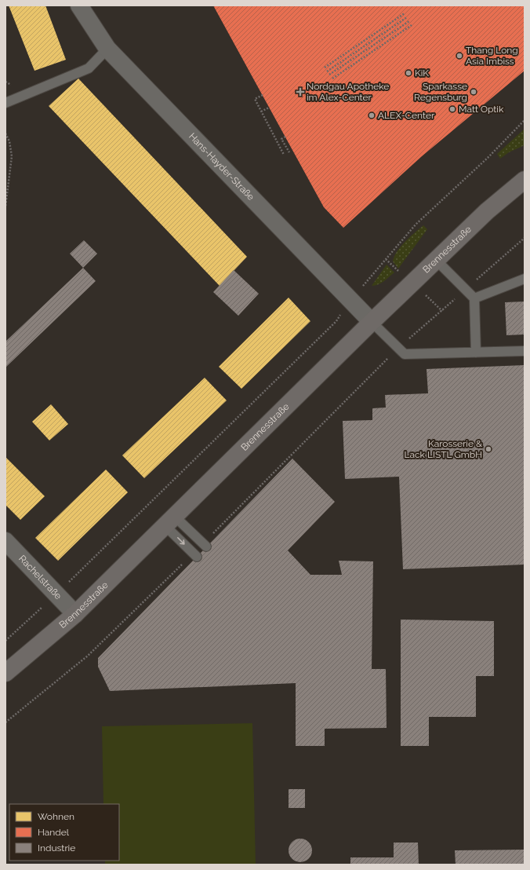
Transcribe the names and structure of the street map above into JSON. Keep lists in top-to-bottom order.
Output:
{
  "streets": {
    "street": ["Hans-Hayder-Straße", "Brennesstraße", "Rachelstraße"]
  },
  "crossings": [
    ["Hans-Hayder-Straße", "Brennesstraße"],
    ["Brennesstraße", "Rachelstraße"]
  ],
  "places": {
    "other": [
      "Thang Long Asia Imbiss",
      "KiK",
      "Sparkasse Regensburg",
      "Matt Optik",
      "ALEX-Center",
      "Karosserie & Lack LISTL GmbH"
    ],
    "health": ["Nordgau Apotheke im Alex-Center"]
  },
  "legend": ["Wohnen", "Handel", "Industrie"]
}
